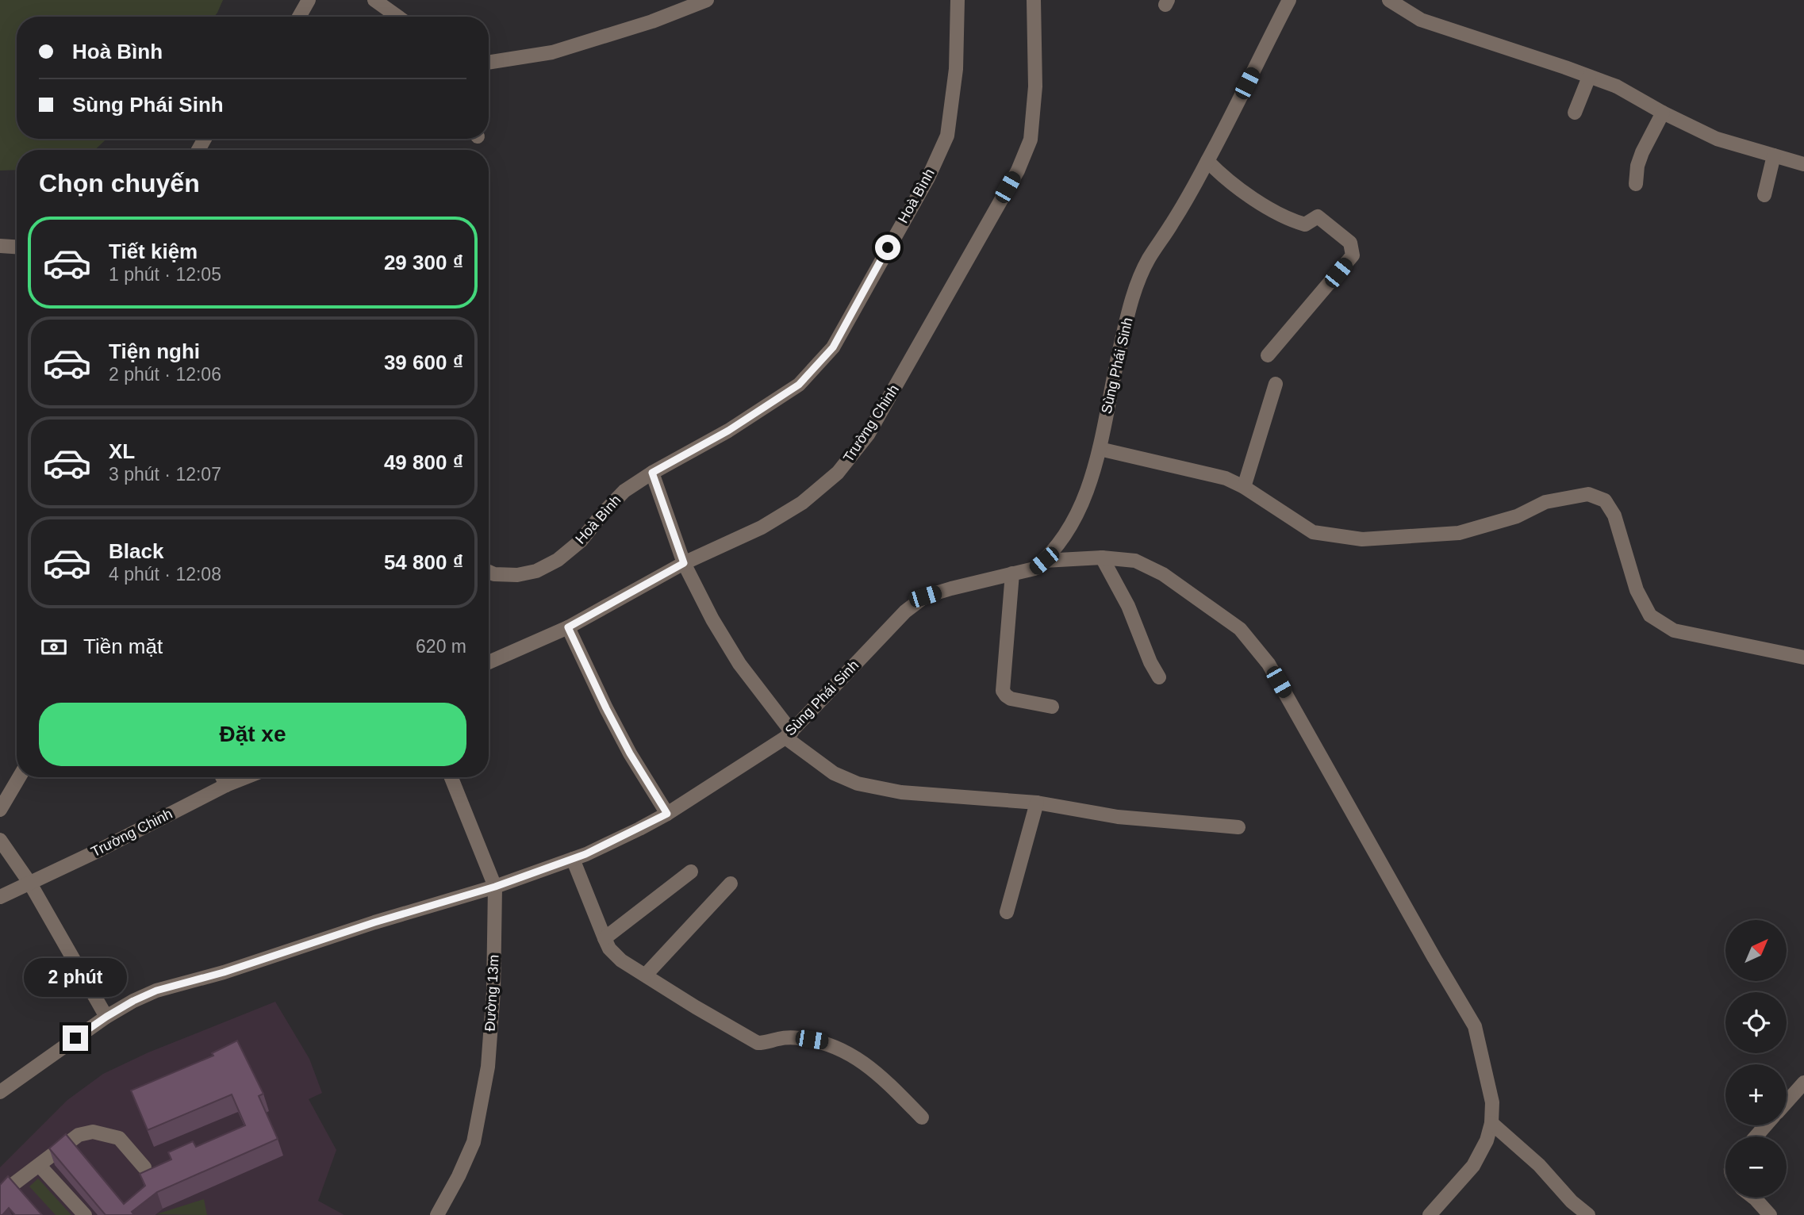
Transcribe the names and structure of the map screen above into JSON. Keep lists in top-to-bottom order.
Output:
{
  "streets": {
    "street": [
      "Hoà Bình",
      "Sùng Phái Sinh",
      "Trường Chinh",
      "Đường 13m"
    ]
  },
  "crossings": [
    ["Sùng Phái Sinh", "Đường 13m"]
  ],
  "north": "top right",
  "page": {
    "banner": ["Hoà Bình", "Sùng Phái Sinh"],
    "heading": "Chọn chuyến",
    "list": [
      {
        "name": "Tiết kiệm",
        "note": "1 phút · 12:05",
        "value": "29 300 ₫"
      },
      {
        "name": "Tiện nghi",
        "note": "2 phút · 12:06",
        "value": "39 600 ₫"
      },
      {
        "name": "XL",
        "note": "3 phút · 12:07",
        "value": "49 800 ₫"
      },
      {
        "name": "Black",
        "note": "4 phút · 12:08",
        "value": "54 800 ₫"
      }
    ],
    "pay": ["Tiền mặt", "620 m"],
    "buttons": "Đặt xe",
    "map_buttons": ["+", "−"],
    "bubble": "2 phút"
  }
}
